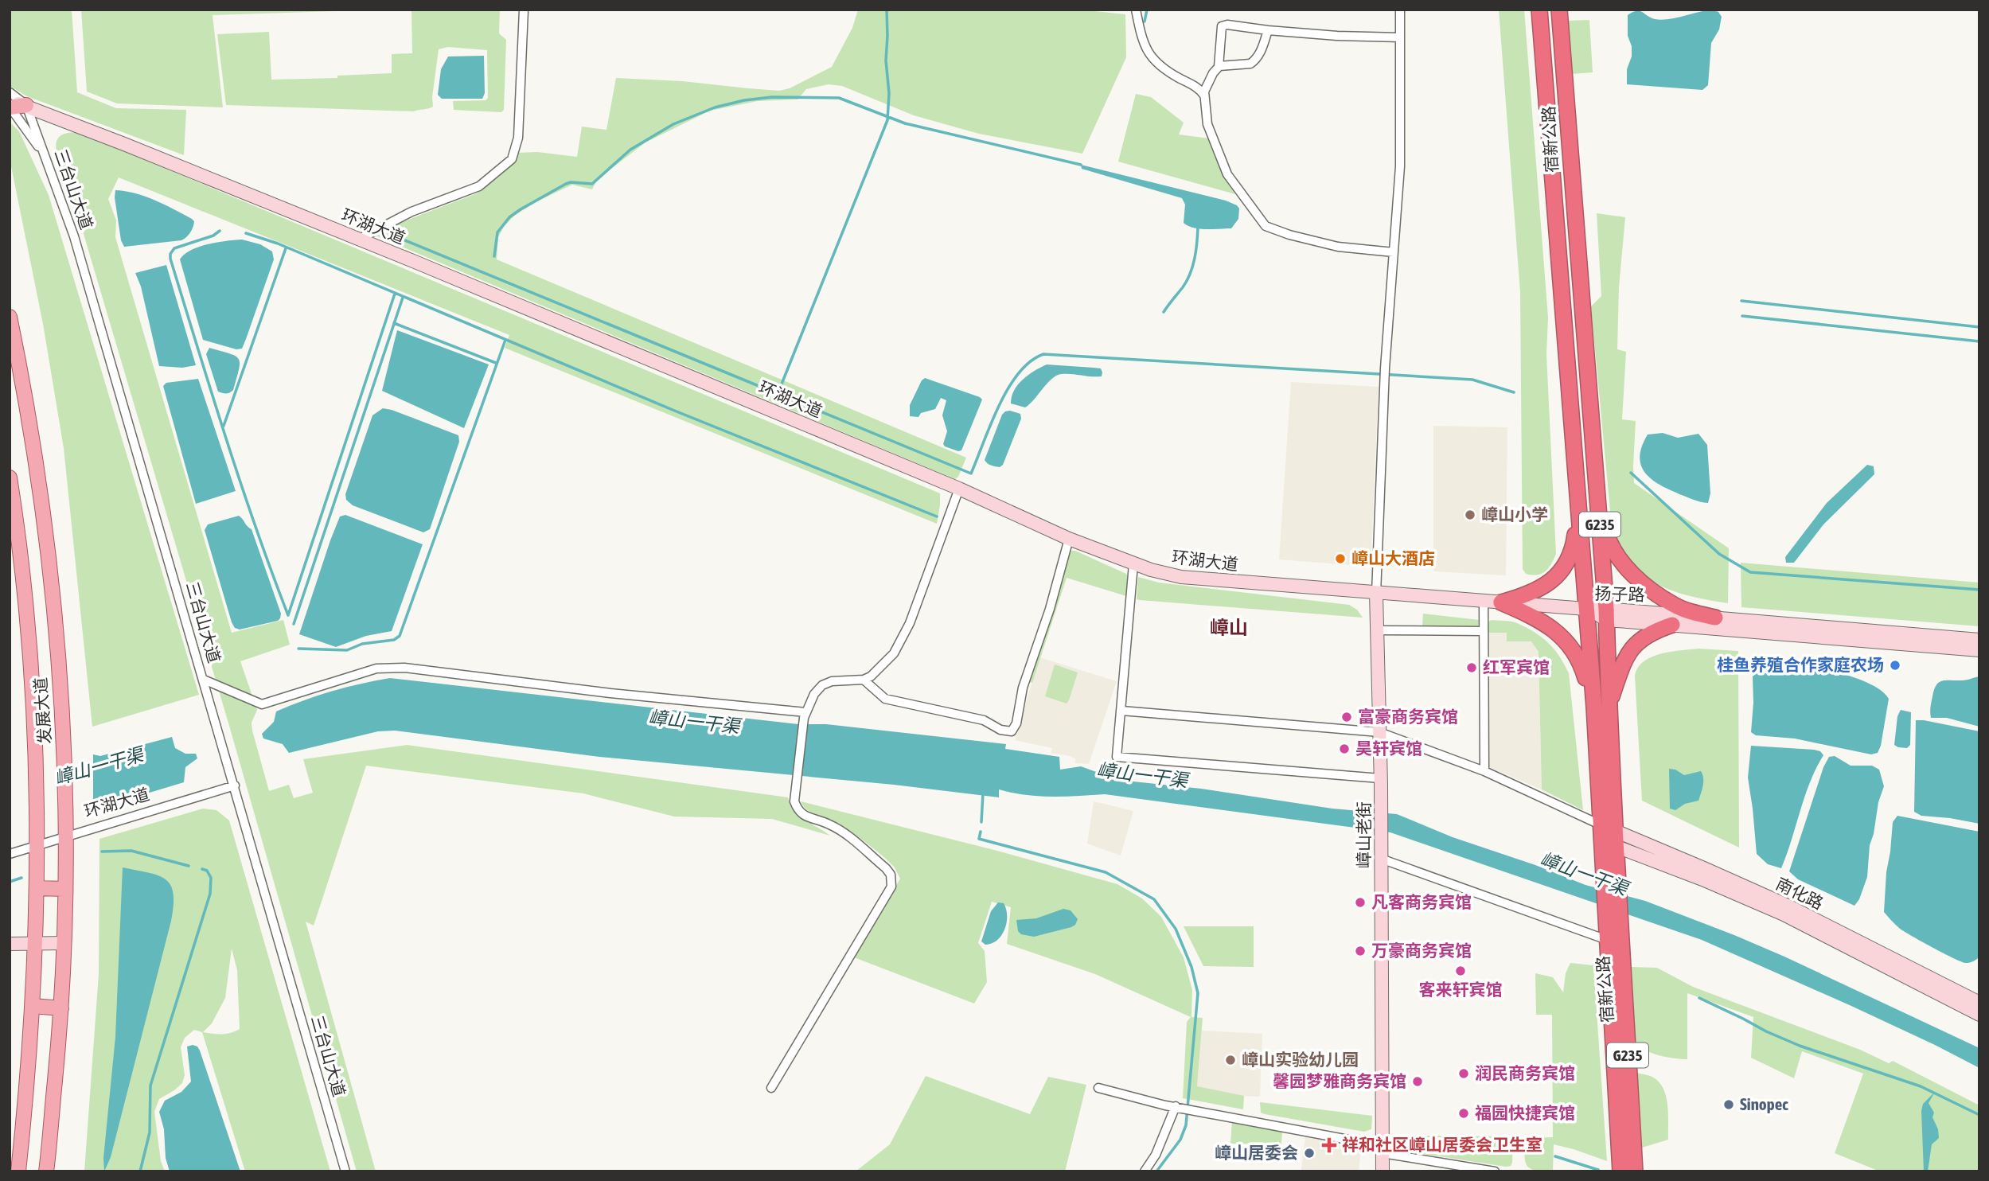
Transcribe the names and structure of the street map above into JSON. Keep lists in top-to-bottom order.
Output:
{
  "streets": {
    "highway": ["宿新公路", "G235"],
    "main road": [
      "环湖大道",
      "扬子路",
      "发展大道",
      "嶂山老街",
      "南化路"
    ],
    "street": ["三台山大道"]
  },
  "crossings": [
    ["宿新公路", "G235"],
    ["宿新公路", "南化路"],
    ["三台山大道", "环湖大道"],
    ["环湖大道", "G235"],
    ["环湖大道", "扬子路"],
    ["环湖大道", "发展大道"],
    ["环湖大道", "嶂山老街"],
    ["G235", "扬子路"],
    ["G235", "南化路"]
  ],
  "districts": ["嶂山"],
  "water": ["嶂山一干渠"],
  "places": {
    "other": [
      "嶂山小学",
      "嶂山大酒店",
      "桂鱼养殖合作家庭农场",
      "红军宾馆",
      "富豪商务宾馆",
      "昊轩宾馆",
      "凡客商务宾馆",
      "万豪商务宾馆",
      "客来轩宾馆",
      "嶂山实验幼儿园",
      "润民商务宾馆",
      "馨园梦雅商务宾馆",
      "Sinopec",
      "福园快捷宾馆",
      "嶂山居委会"
    ],
    "health": ["祥和社区嶂山居委会卫生室"]
  }
}
